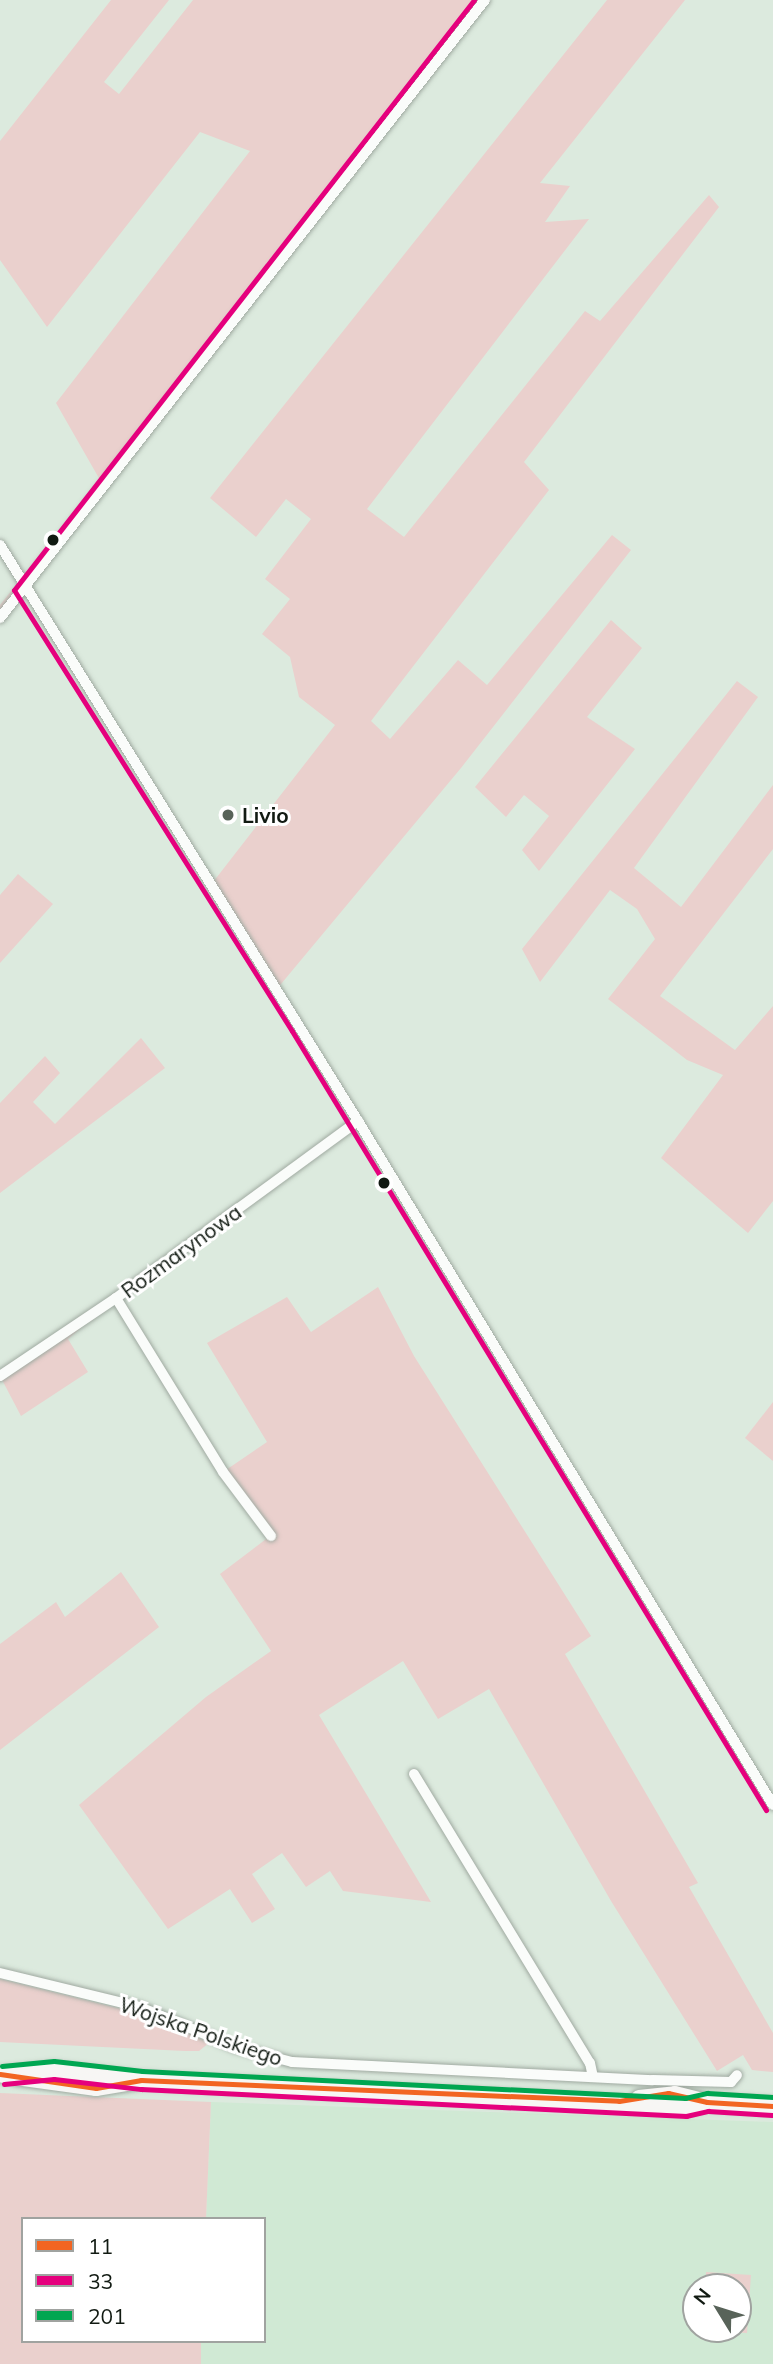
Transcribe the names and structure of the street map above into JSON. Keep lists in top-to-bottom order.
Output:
{
  "streets": {
    "main road": ["Wojska Polskiego"],
    "street": ["Rozmarynowa"]
  },
  "places": ["Livio"],
  "lines": ["transit line 33", "transit line 201", "transit line 11"],
  "legend": ["11", "33", "201"],
  "north": "top left"
}
